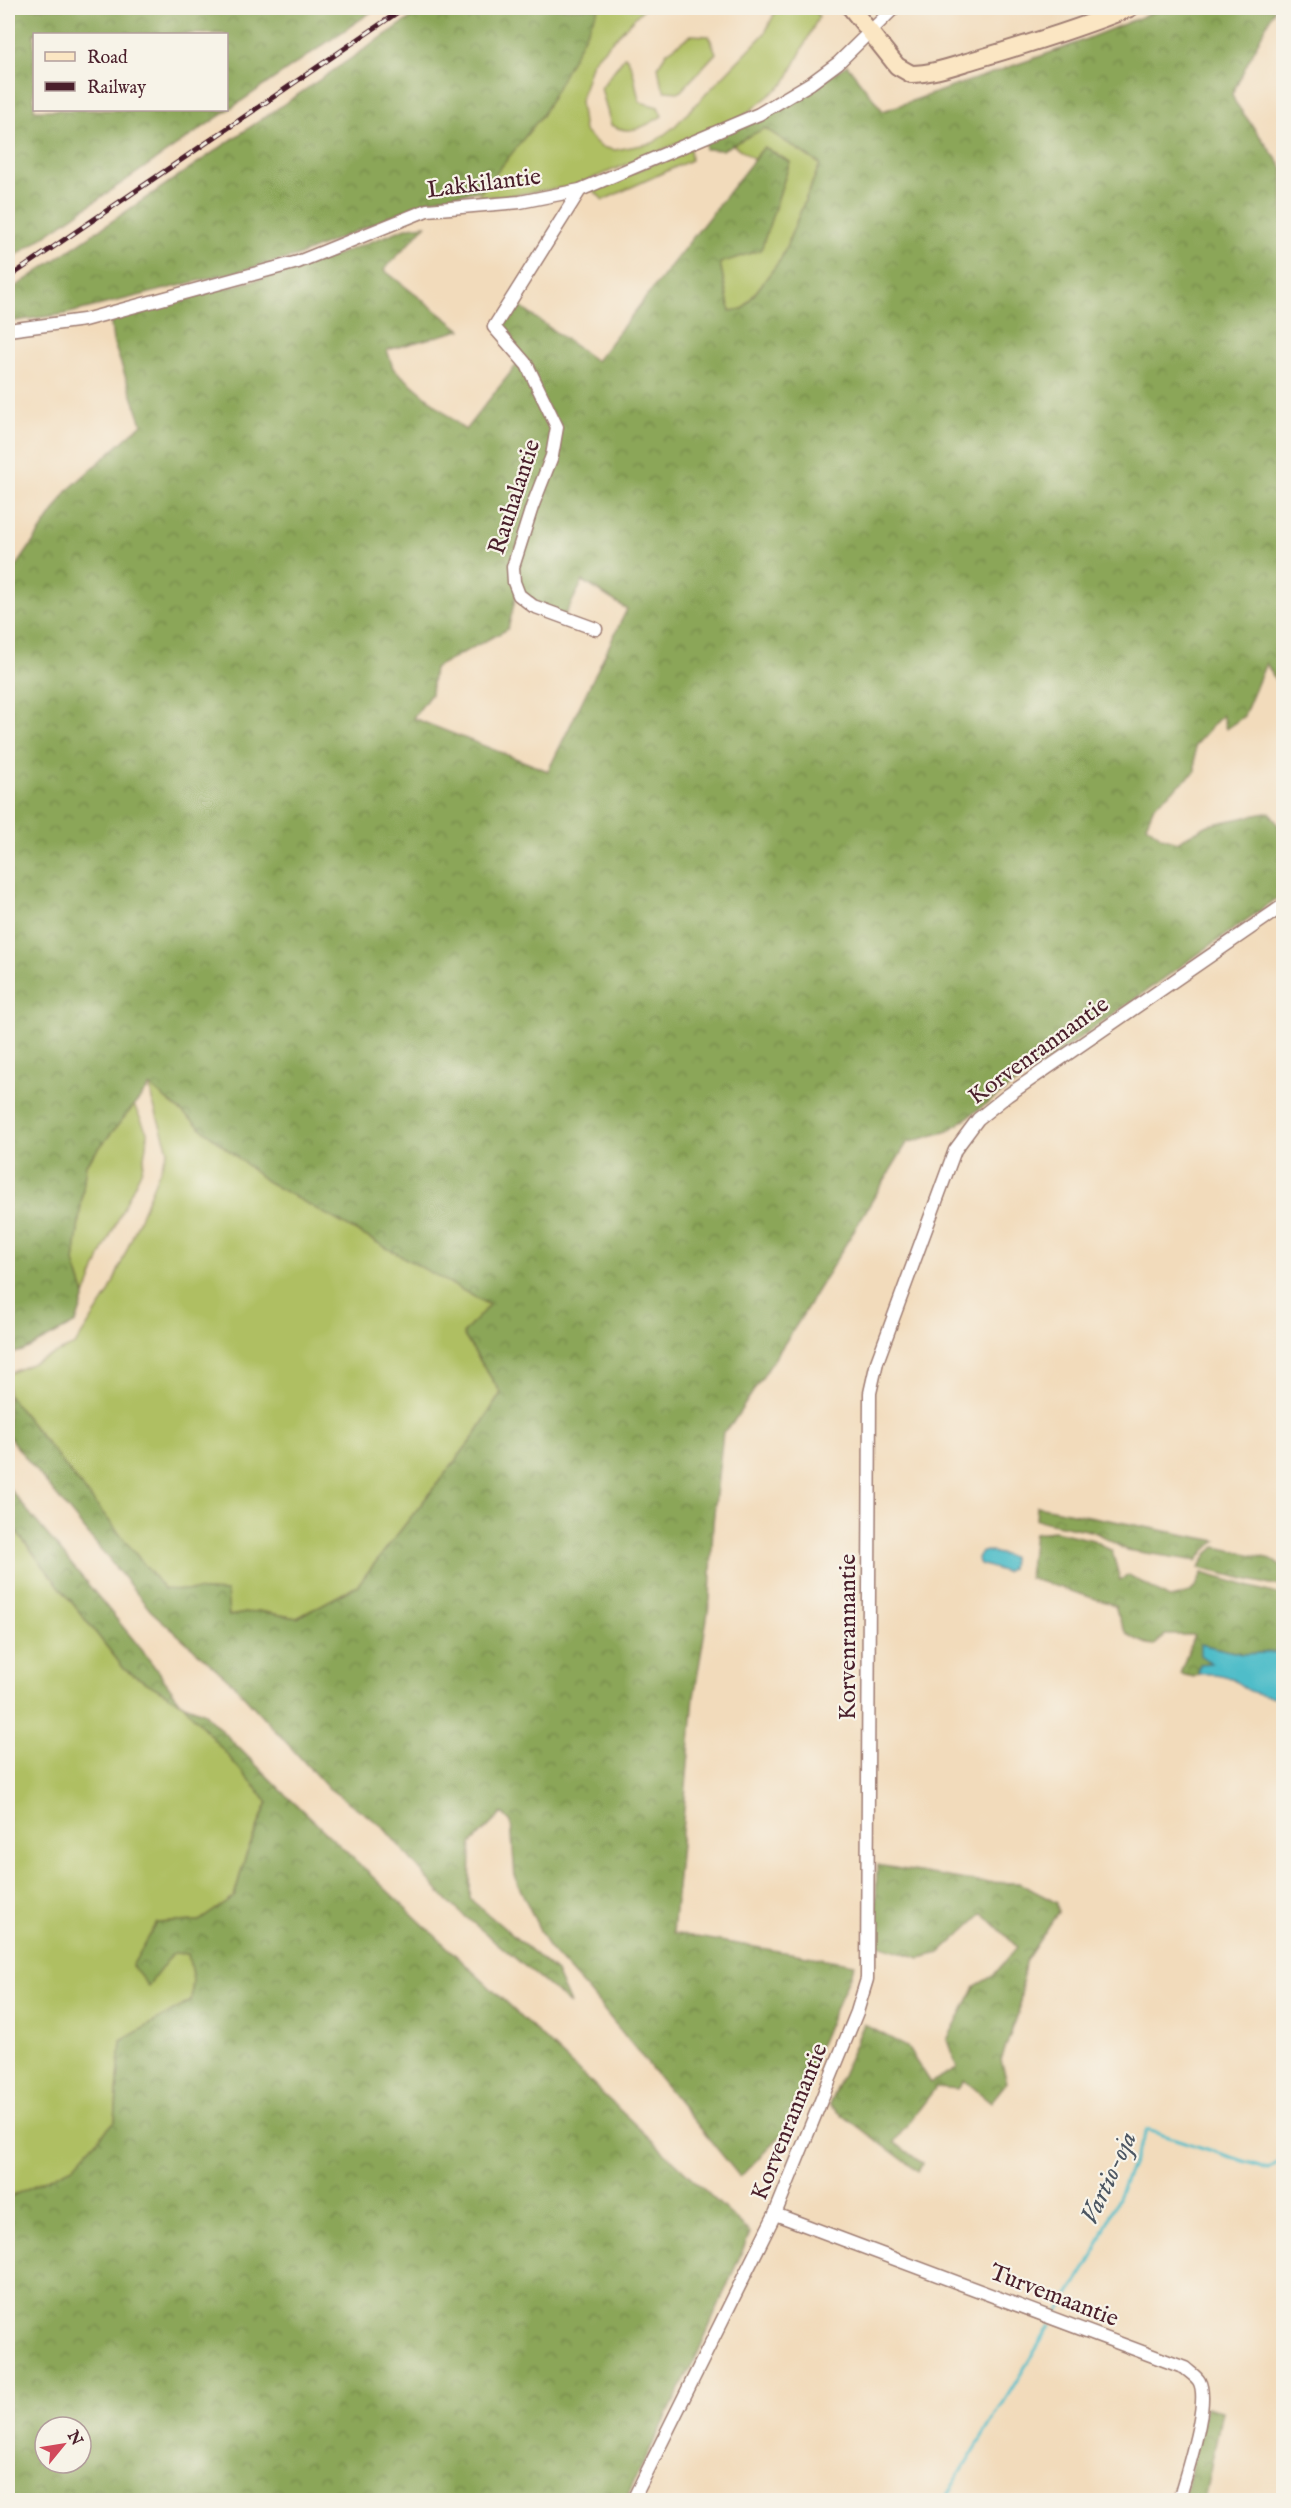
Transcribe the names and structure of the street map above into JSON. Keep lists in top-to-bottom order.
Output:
{
  "streets": {
    "street": [
      "Lakkilantie",
      "Rauhalantie",
      "Korvenrannantie",
      "Turvemaantie"
    ]
  },
  "crossings": [
    ["Lakkilantie", "Rauhalantie"],
    ["Korvenrannantie", "Turvemaantie"]
  ],
  "water": ["Vartio-oja"],
  "legend": ["Road", "Railway"],
  "north": "top right"
}
